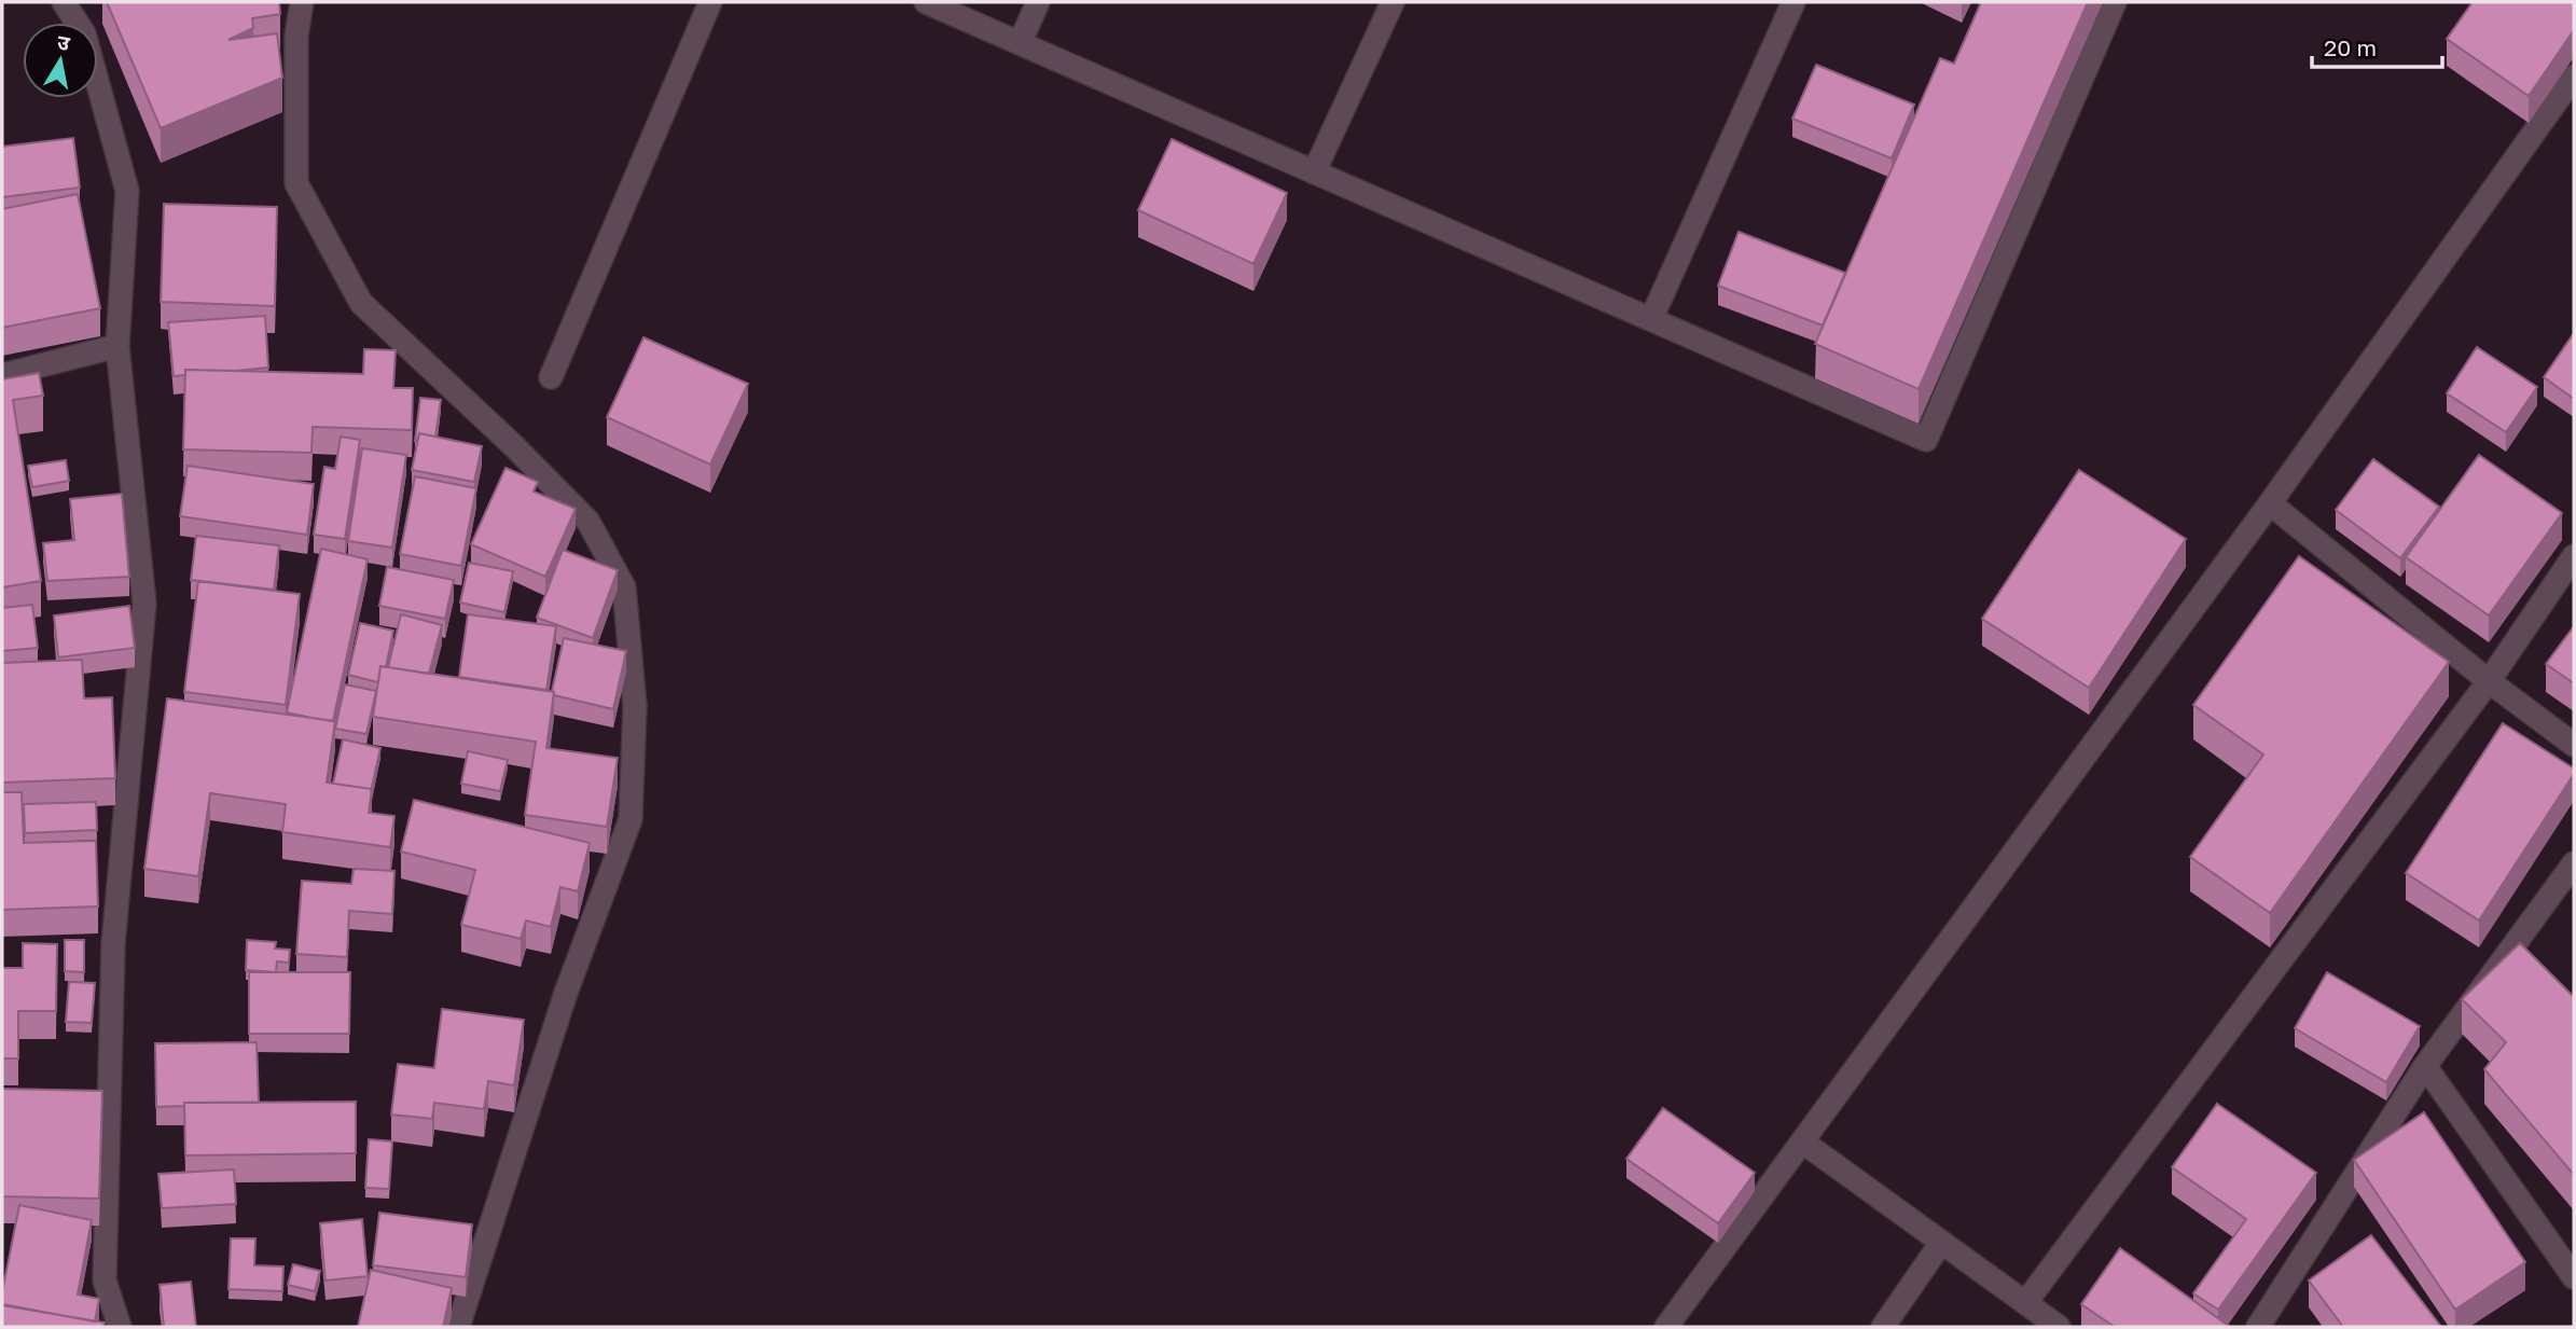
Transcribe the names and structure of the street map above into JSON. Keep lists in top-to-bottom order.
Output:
{
  "scale_bar": "20 m",
  "north": "top"
}
